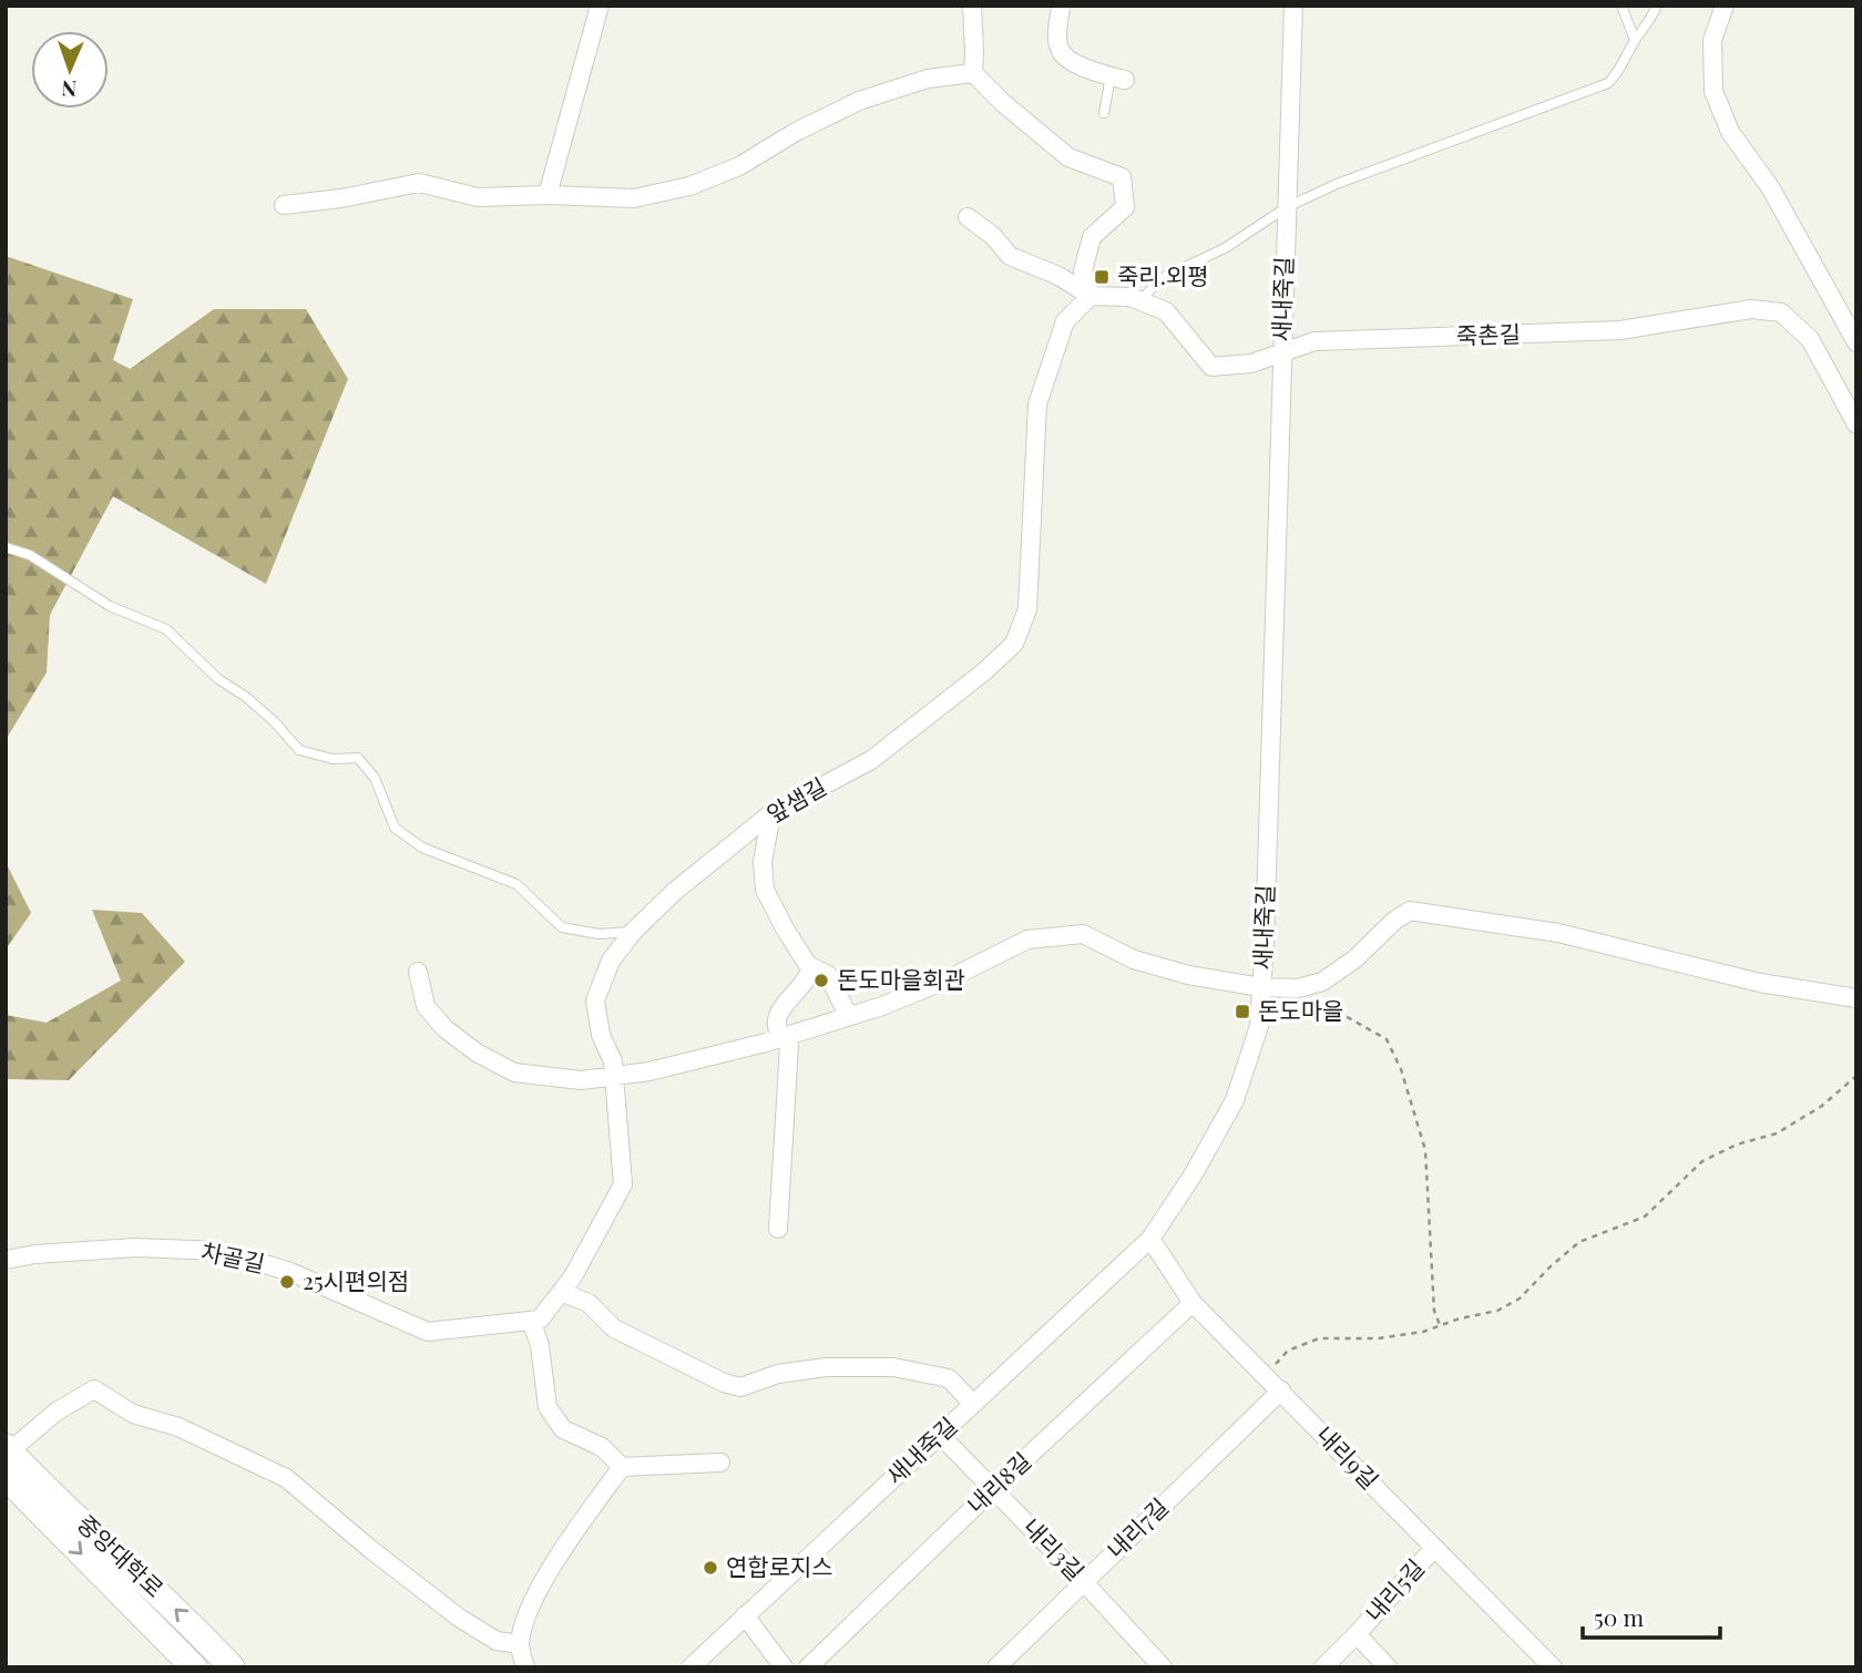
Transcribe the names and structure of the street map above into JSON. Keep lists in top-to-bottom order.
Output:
{
  "streets": {
    "street": [
      "새내죽길",
      "죽촌길",
      "앞샘길",
      "차골길",
      "내리9길",
      "내리8길",
      "내리7길",
      "내리3길",
      "중앙대학로",
      "내리5길"
    ]
  },
  "crossings": [
    ["새내죽길", "죽촌길"],
    ["새내죽길", "내리9길"],
    ["새내죽길", "내리3길"],
    ["죽촌길", "앞샘길"],
    ["앞샘길", "차골길"],
    ["내리9길", "내리8길"],
    ["내리9길", "내리7길"],
    ["내리9길", "내리5길"],
    ["내리8길", "내리3길"],
    ["내리7길", "내리3길"]
  ],
  "places": {
    "transit": ["죽리.외평", "돈도마을"],
    "other": ["돈도마을회관", "25시편의점", "연합로지스"]
  },
  "scale_bar": "50 m",
  "north": "bottom"
}
